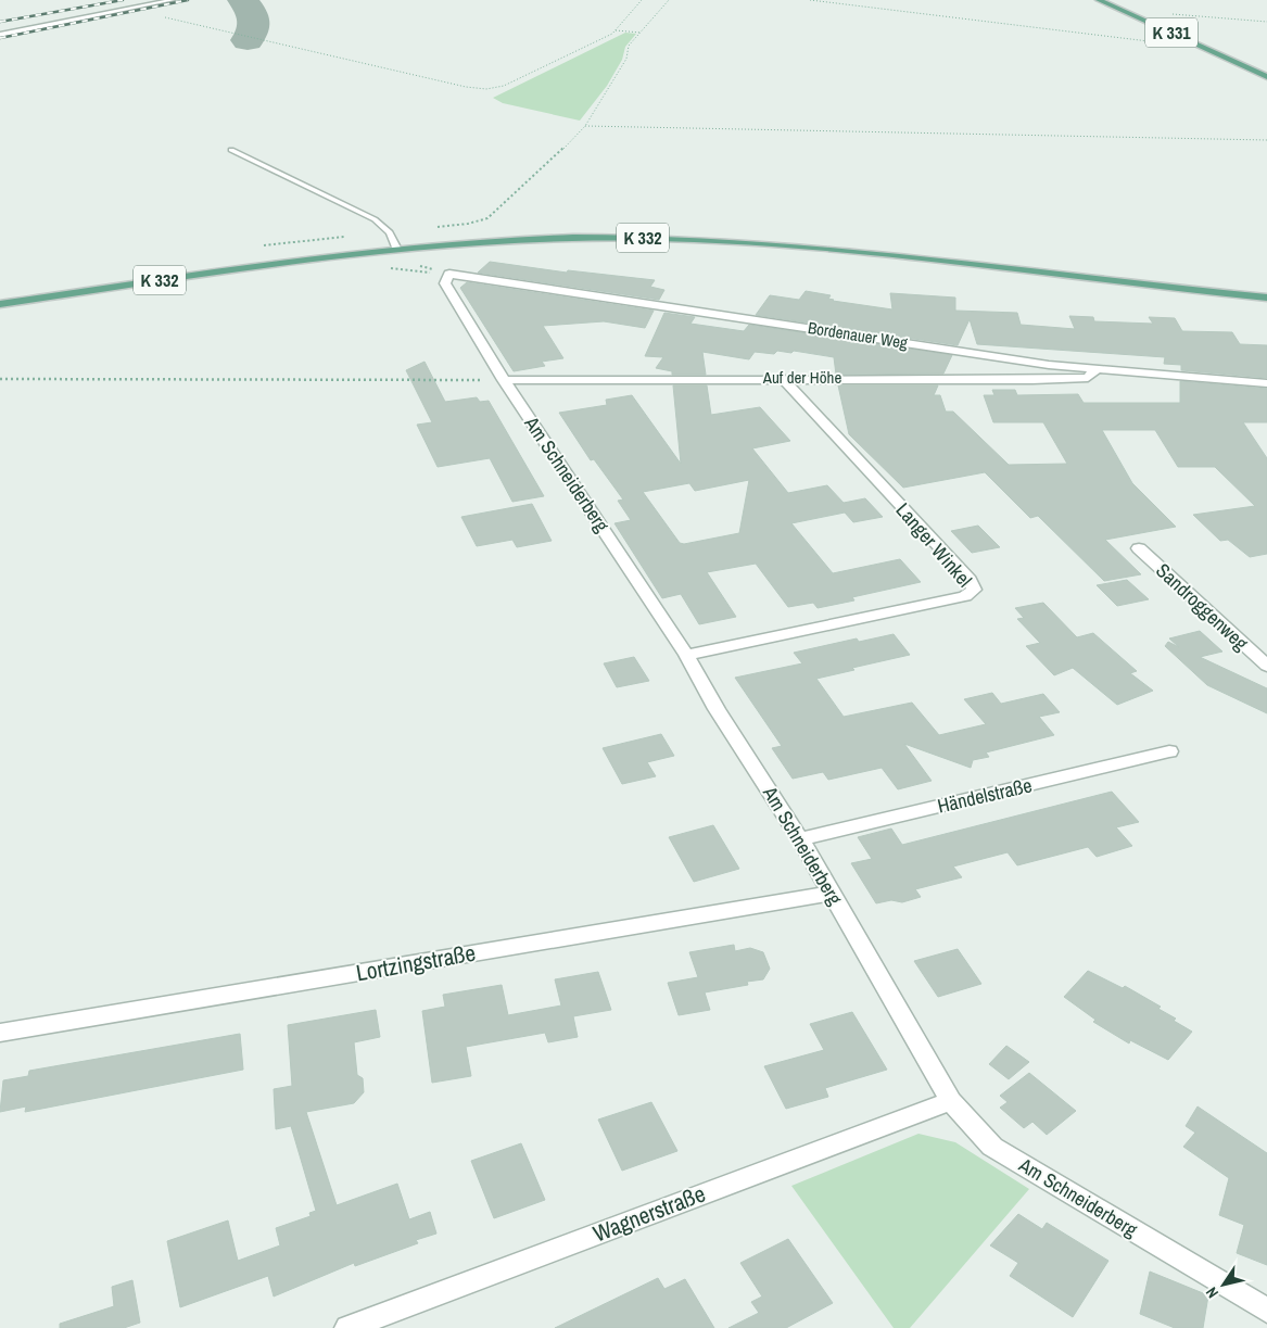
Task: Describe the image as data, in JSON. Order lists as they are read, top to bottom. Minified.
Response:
{"streets":{"main road":["K 331","K 332"],"street":["Bordenauer Weg","Auf der Höhe","Am Schneiderberg","Langer Winkel","Sandroggenweg","Händelstraße","Lortzingstraße","Wagnerstraße"]},"crossings":[["Bordenauer Weg","Auf der Höhe"],["Bordenauer Weg","Am Schneiderberg"],["Auf der Höhe","Am Schneiderberg"],["Auf der Höhe","Langer Winkel"],["Am Schneiderberg","Langer Winkel"],["Am Schneiderberg","Händelstraße"],["Am Schneiderberg","Lortzingstraße"],["Am Schneiderberg","Wagnerstraße"]],"north":"bottom left"}
